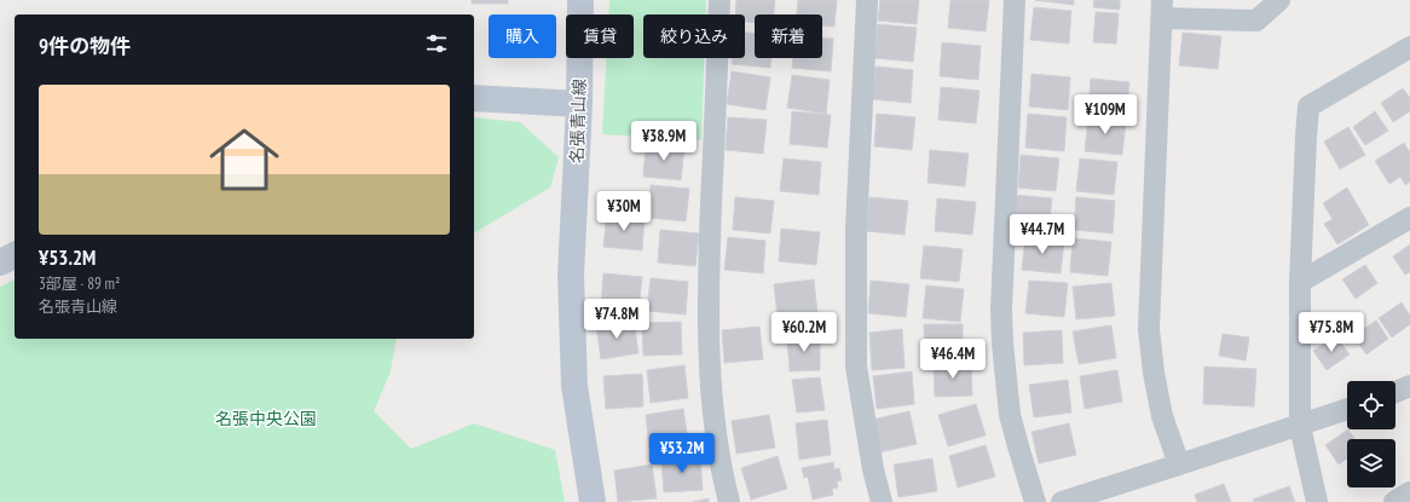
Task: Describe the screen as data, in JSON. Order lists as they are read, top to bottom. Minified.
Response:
{"streets":{"main road":["名張青山線"]},"parks":["名張中央公園"],"page":{"chip":["購入","賃貸","絞り込み","新着"],"heading":"9件の物件","list":[{"name":"¥53.2M","note":"3部屋 · 89 m² · 名張青山線"}],"price":["¥109M","¥38.9M","¥30M","¥44.7M","¥74.8M","¥60.2M","¥75.8M","¥46.4M","¥53.2M"]}}
